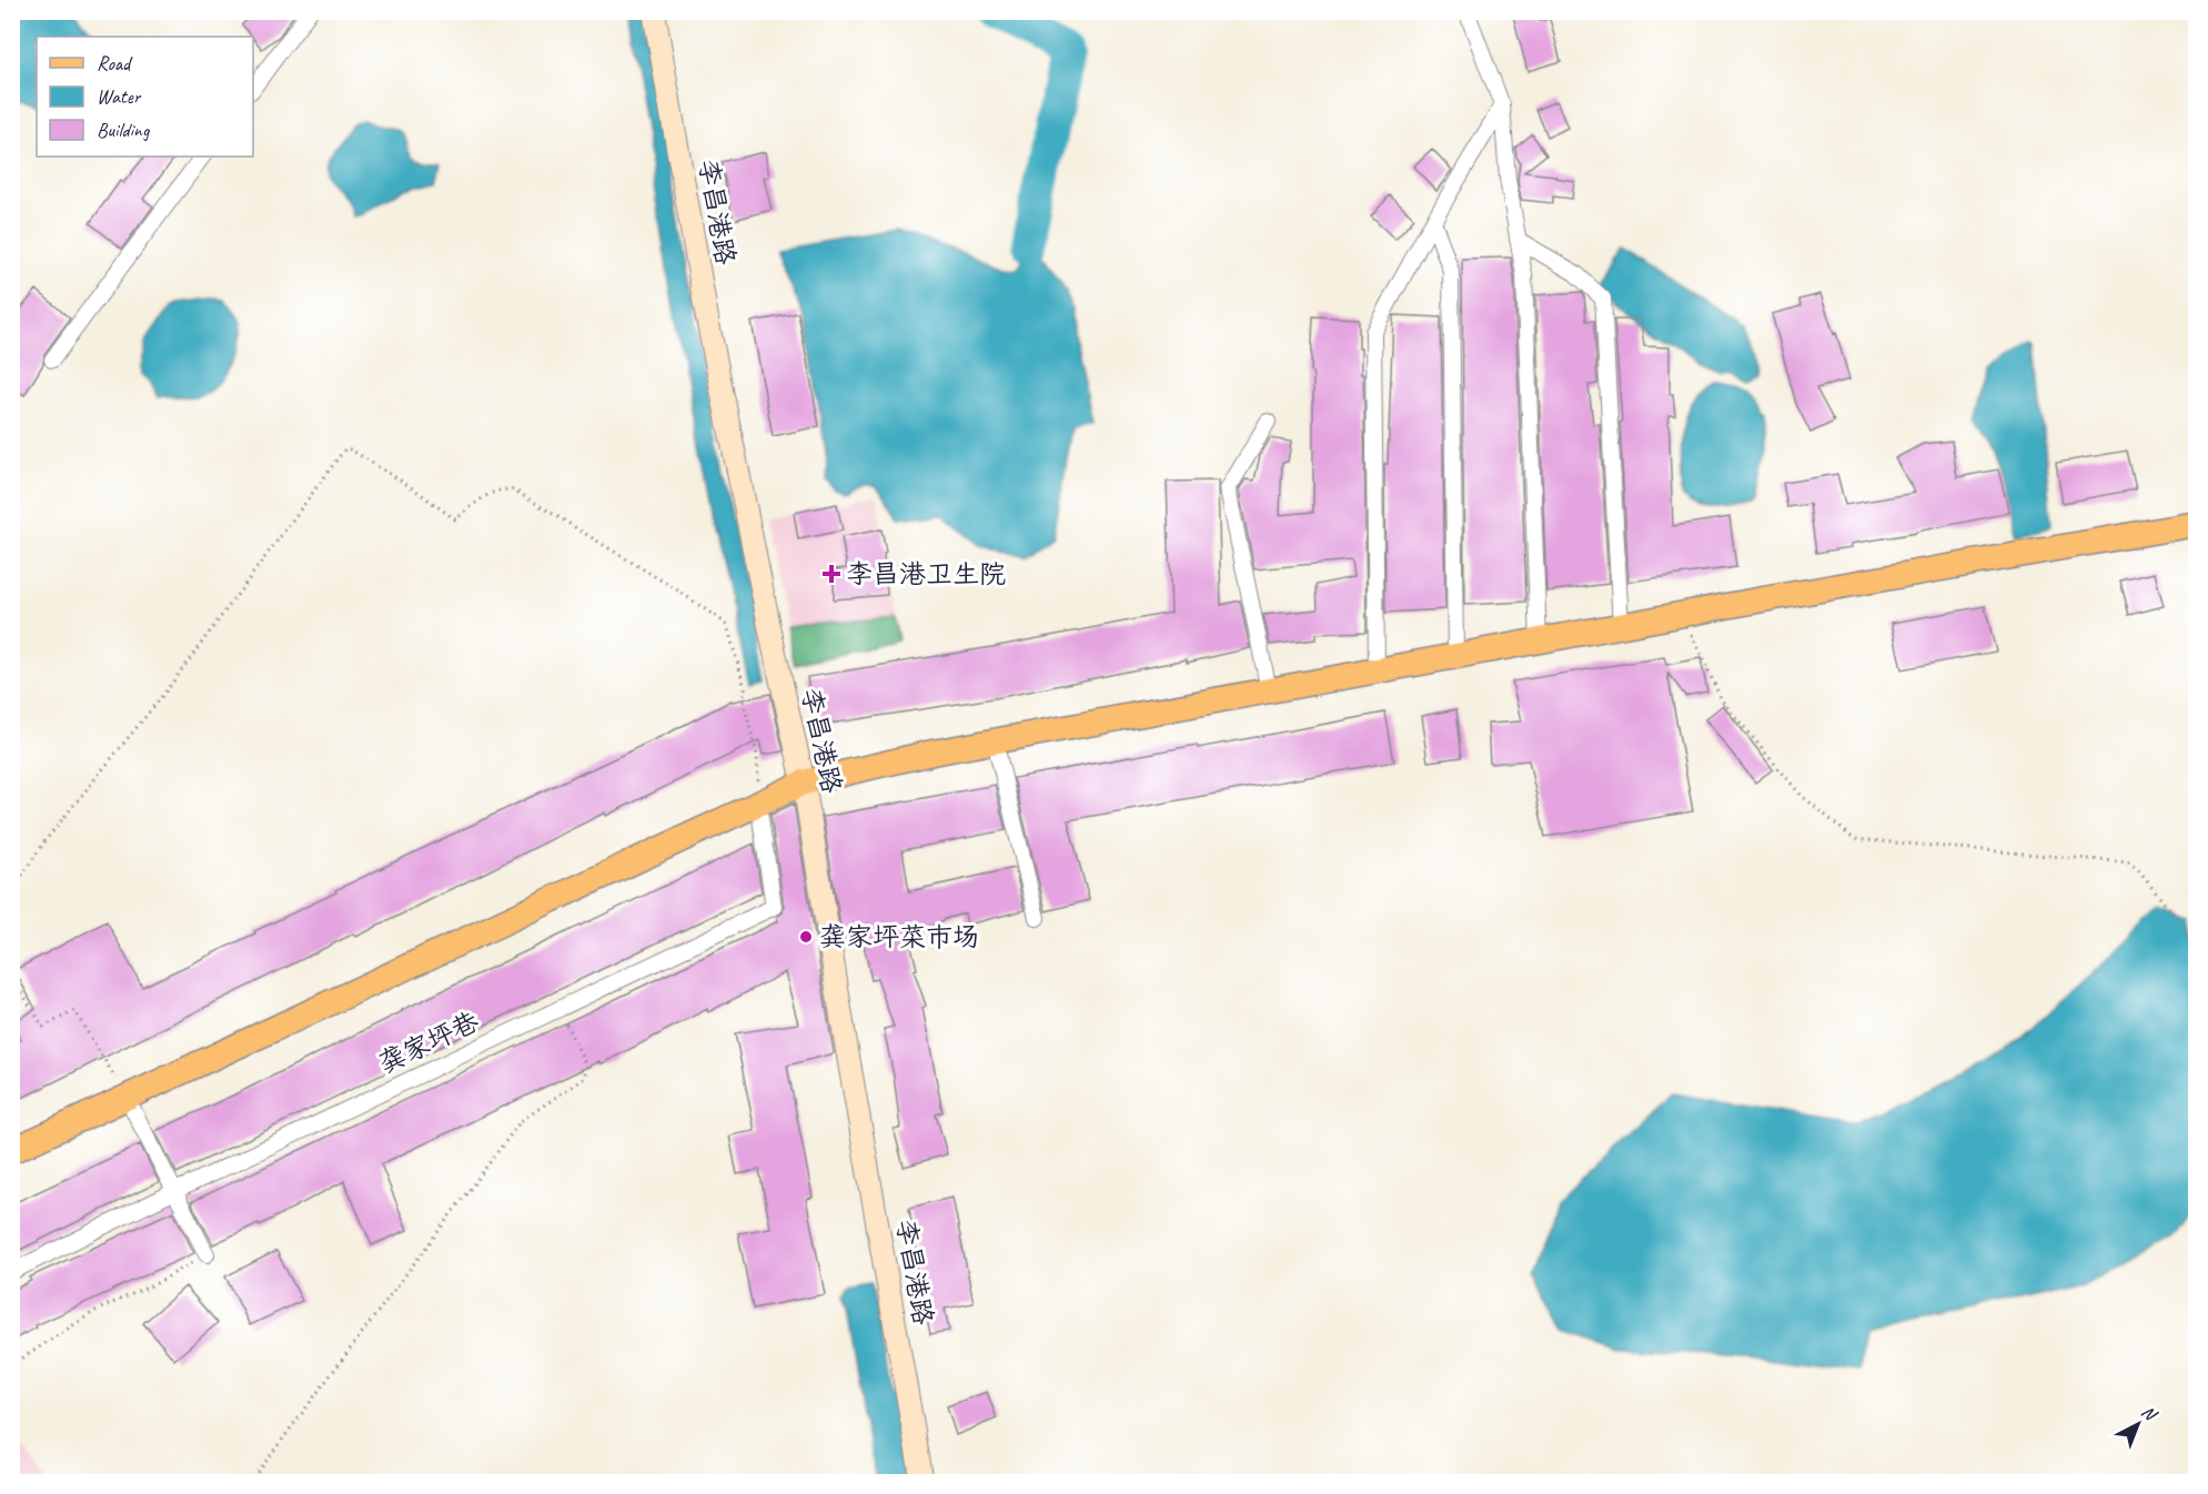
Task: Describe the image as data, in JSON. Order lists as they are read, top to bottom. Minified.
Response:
{"streets":{"street":["李昌港路","龚家坪巷"]},"places":{"health":["李昌港卫生院"],"other":["龚家坪菜市场"]},"legend":["Road","Water","Building"],"north":"top right"}
